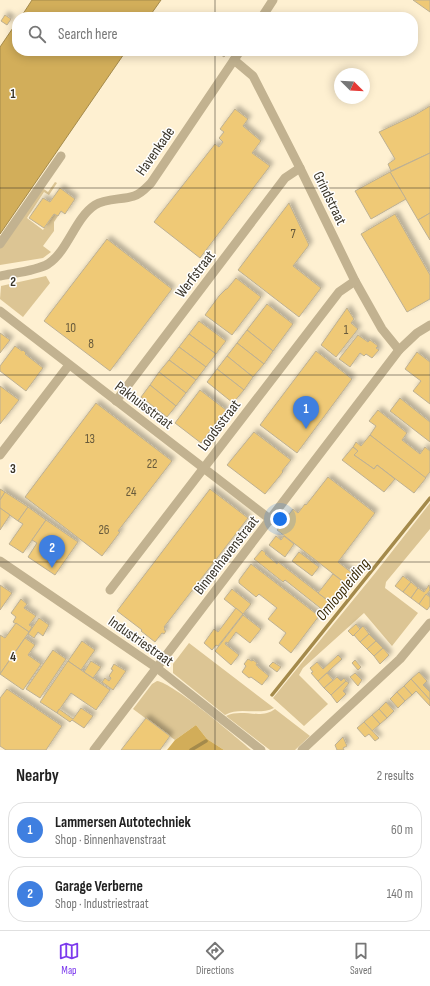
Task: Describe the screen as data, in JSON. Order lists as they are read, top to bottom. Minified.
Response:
{"streets":{"street":["Havenkade","Grindstraat","Werfstraat","Pakhuisstraat","Loodsstraat","Binnenhavenstraat","Industriestraat"]},"crossings":[["Havenkade","Grindstraat"],["Grindstraat","Werfstraat"],["Grindstraat","Loodsstraat"],["Grindstraat","Binnenhavenstraat"],["Werfstraat","Pakhuisstraat"],["Pakhuisstraat","Loodsstraat"],["Pakhuisstraat","Binnenhavenstraat"],["Binnenhavenstraat","Industriestraat"]],"water":["Omloopleiding"],"house_numbers":["7","10","1","8","13","22","24","26"],"north":"bottom right","page":{"search":"Search here","pins":["1","2"],"heading":["Nearby","2 results"],"list":[{"mark":"1","name":"Lammersen Autotechniek","note":"Shop · Binnenhavenstraat","value":"60 m"},{"mark":"2","name":"Garage Verberne","note":"Shop · Industriestraat","value":"140 m"}],"nav":["Map","Directions","Saved"]},"grid":{"rows":["1","2","3","4"]}}
